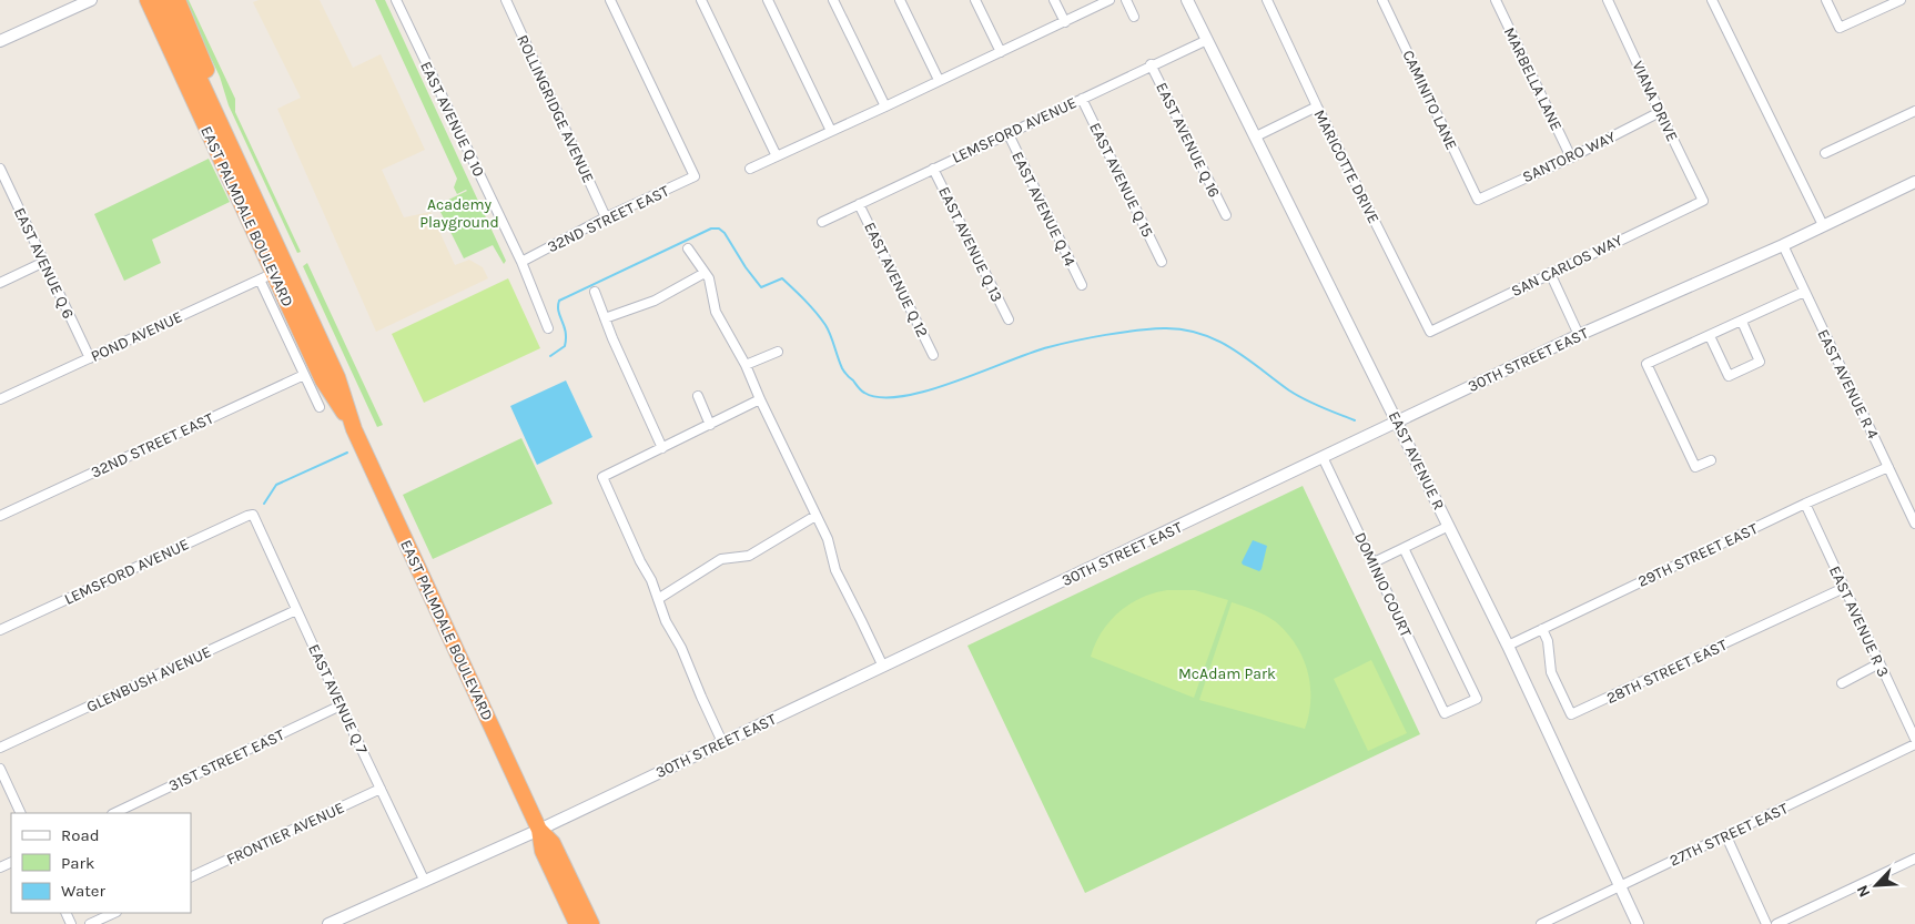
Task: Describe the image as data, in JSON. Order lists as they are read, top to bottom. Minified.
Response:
{"streets":{"highway":["EAST PALMDALE BOULEVARD"],"street":["MARBELLA LANE","CAMINITO LANE","VIANA DRIVE","ROLLINGRIDGE AVENUE","EAST AVENUE Q 10","LEMSFORD AVENUE","EAST AVENUE Q 16","SANTORO WAY","MARICOTTE DRIVE","EAST AVENUE Q 15","EAST AVENUE Q 14","32ND STREET EAST","EAST AVENUE Q 13","EAST AVENUE Q 6","SAN CARLOS WAY","EAST AVENUE Q 12","POND AVENUE","30TH STREET EAST","EAST AVENUE R 4","EAST AVENUE R","29TH STREET EAST","DOMINIO COURT","EAST AVENUE R 3","28TH STREET EAST","GLENBUSH AVENUE","EAST AVENUE Q 7","31ST STREET EAST","FRONTIER AVENUE","27TH STREET EAST"]},"crossings":[["MARBELLA LANE","SANTORO WAY"],["CAMINITO LANE","SANTORO WAY"],["VIANA DRIVE","SANTORO WAY"],["VIANA DRIVE","SAN CARLOS WAY"],["ROLLINGRIDGE AVENUE","32ND STREET EAST"],["EAST AVENUE Q 10","32ND STREET EAST"],["LEMSFORD AVENUE","EAST AVENUE Q 16"],["LEMSFORD AVENUE","EAST AVENUE Q 15"],["LEMSFORD AVENUE","EAST AVENUE Q 14"],["LEMSFORD AVENUE","EAST AVENUE Q 13"],["LEMSFORD AVENUE","EAST AVENUE Q 12"],["LEMSFORD AVENUE","EAST AVENUE R"],["LEMSFORD AVENUE","EAST AVENUE Q 7"],["MARICOTTE DRIVE","SAN CARLOS WAY"],["EAST PALMDALE BOULEVARD","POND AVENUE"],["EAST PALMDALE BOULEVARD","30TH STREET EAST"],["EAST AVENUE Q 6","POND AVENUE"],["30TH STREET EAST","EAST AVENUE R 4"],["30TH STREET EAST","EAST AVENUE R"],["30TH STREET EAST","DOMINIO COURT"],["30TH STREET EAST","EAST AVENUE Q 7"],["EAST AVENUE R 4","29TH STREET EAST"],["EAST AVENUE R","29TH STREET EAST"],["EAST AVENUE R","27TH STREET EAST"],["29TH STREET EAST","EAST AVENUE R 3"],["29TH STREET EAST","28TH STREET EAST"],["EAST AVENUE R 3","28TH STREET EAST"],["GLENBUSH AVENUE","EAST AVENUE Q 7"],["EAST AVENUE Q 7","31ST STREET EAST"],["EAST AVENUE Q 7","FRONTIER AVENUE"]],"parks":["Academy Playground","McAdam Park"],"legend":["Road","Park","Water"],"north":"bottom left"}
